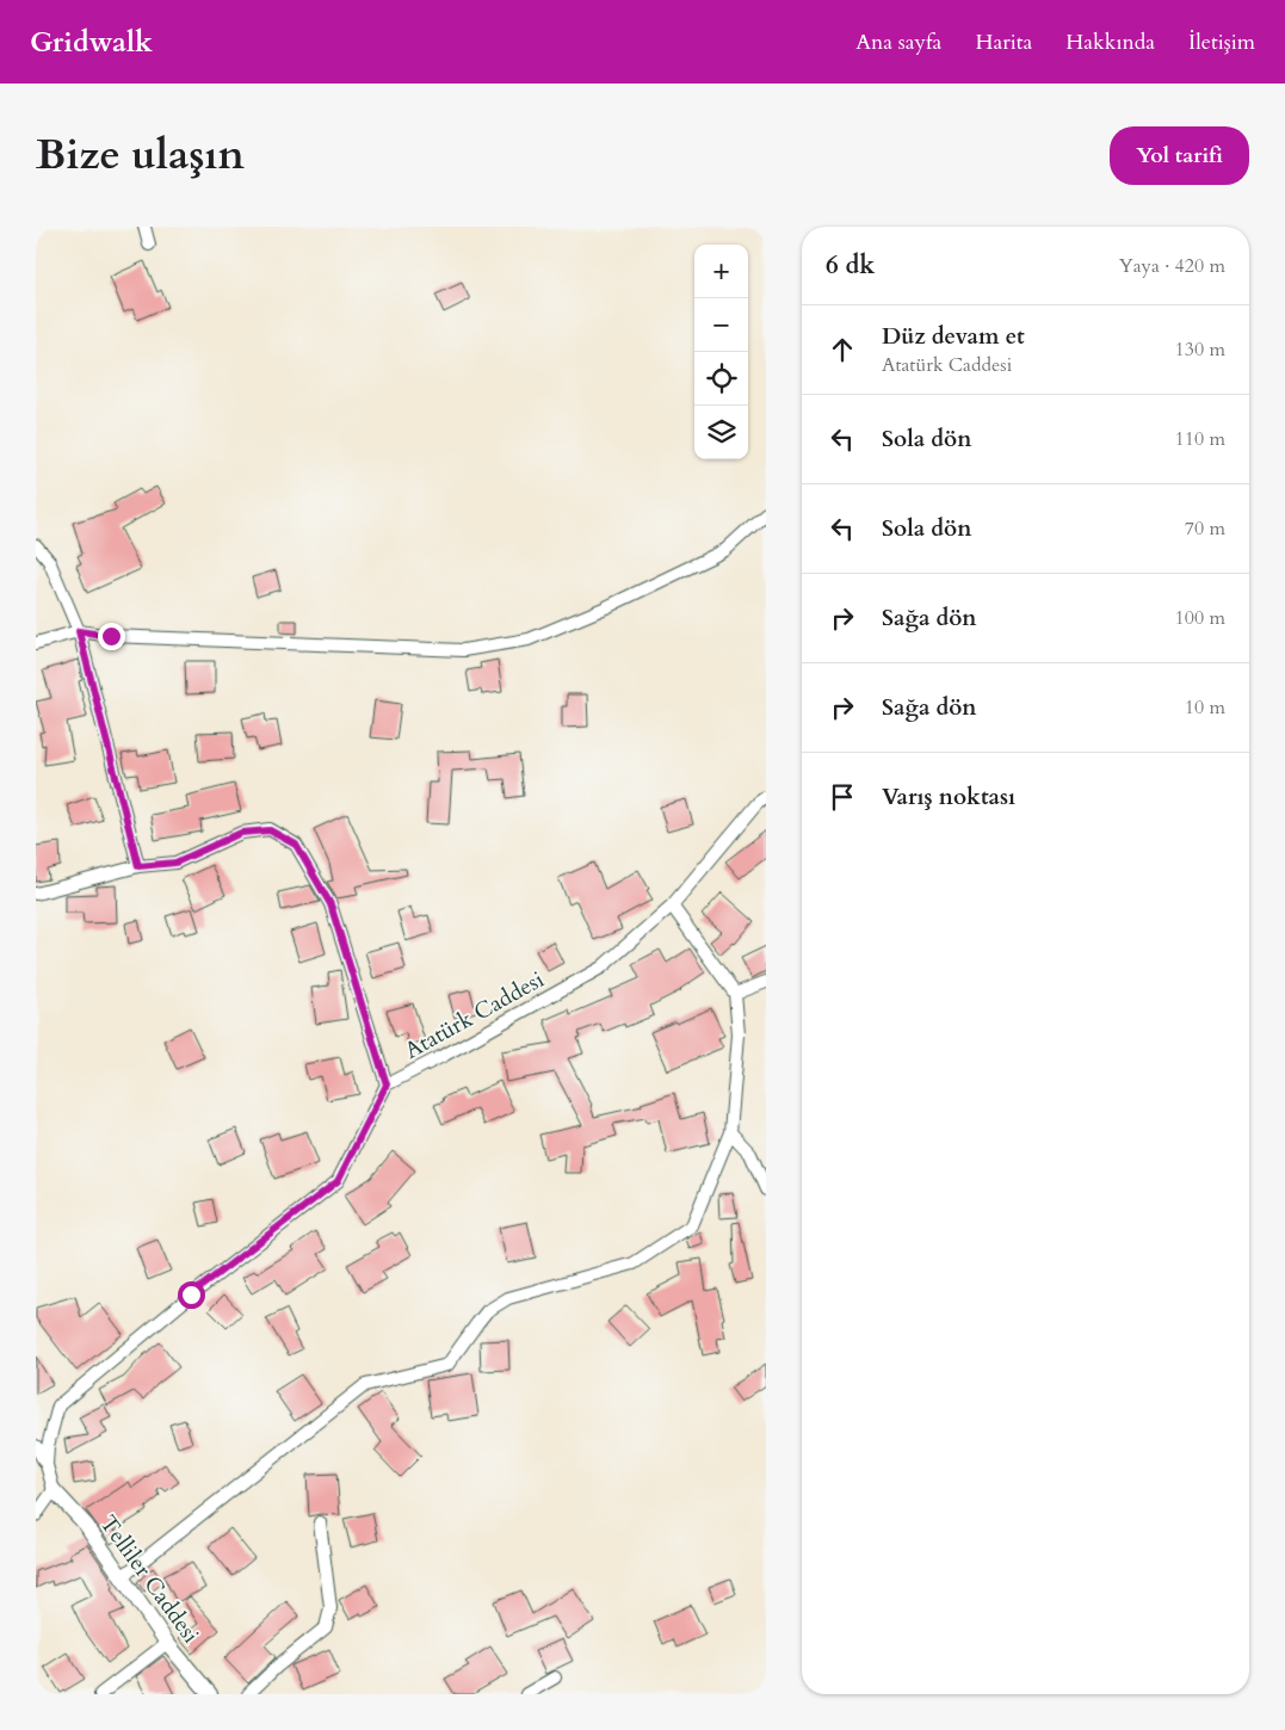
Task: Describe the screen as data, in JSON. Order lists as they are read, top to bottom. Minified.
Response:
{"streets":{"street":["Atatürk Caddesi","Telliler Caddesi"]},"page":{"header":"Gridwalk","nav":["Ana sayfa","Harita","Hakkında","İletişim"],"title":"Bize ulaşın","buttons":"Yol tarifi","heading":["6 dk","Yaya · 420 m"],"map_buttons":["+","−"],"list":[["Düz devam et","Atatürk Caddesi","130 m"],["Sola dön","110 m"],["Sola dön","70 m"],["Sağa dön","100 m"],["Sağa dön","10 m"],"Varış noktası"]}}
